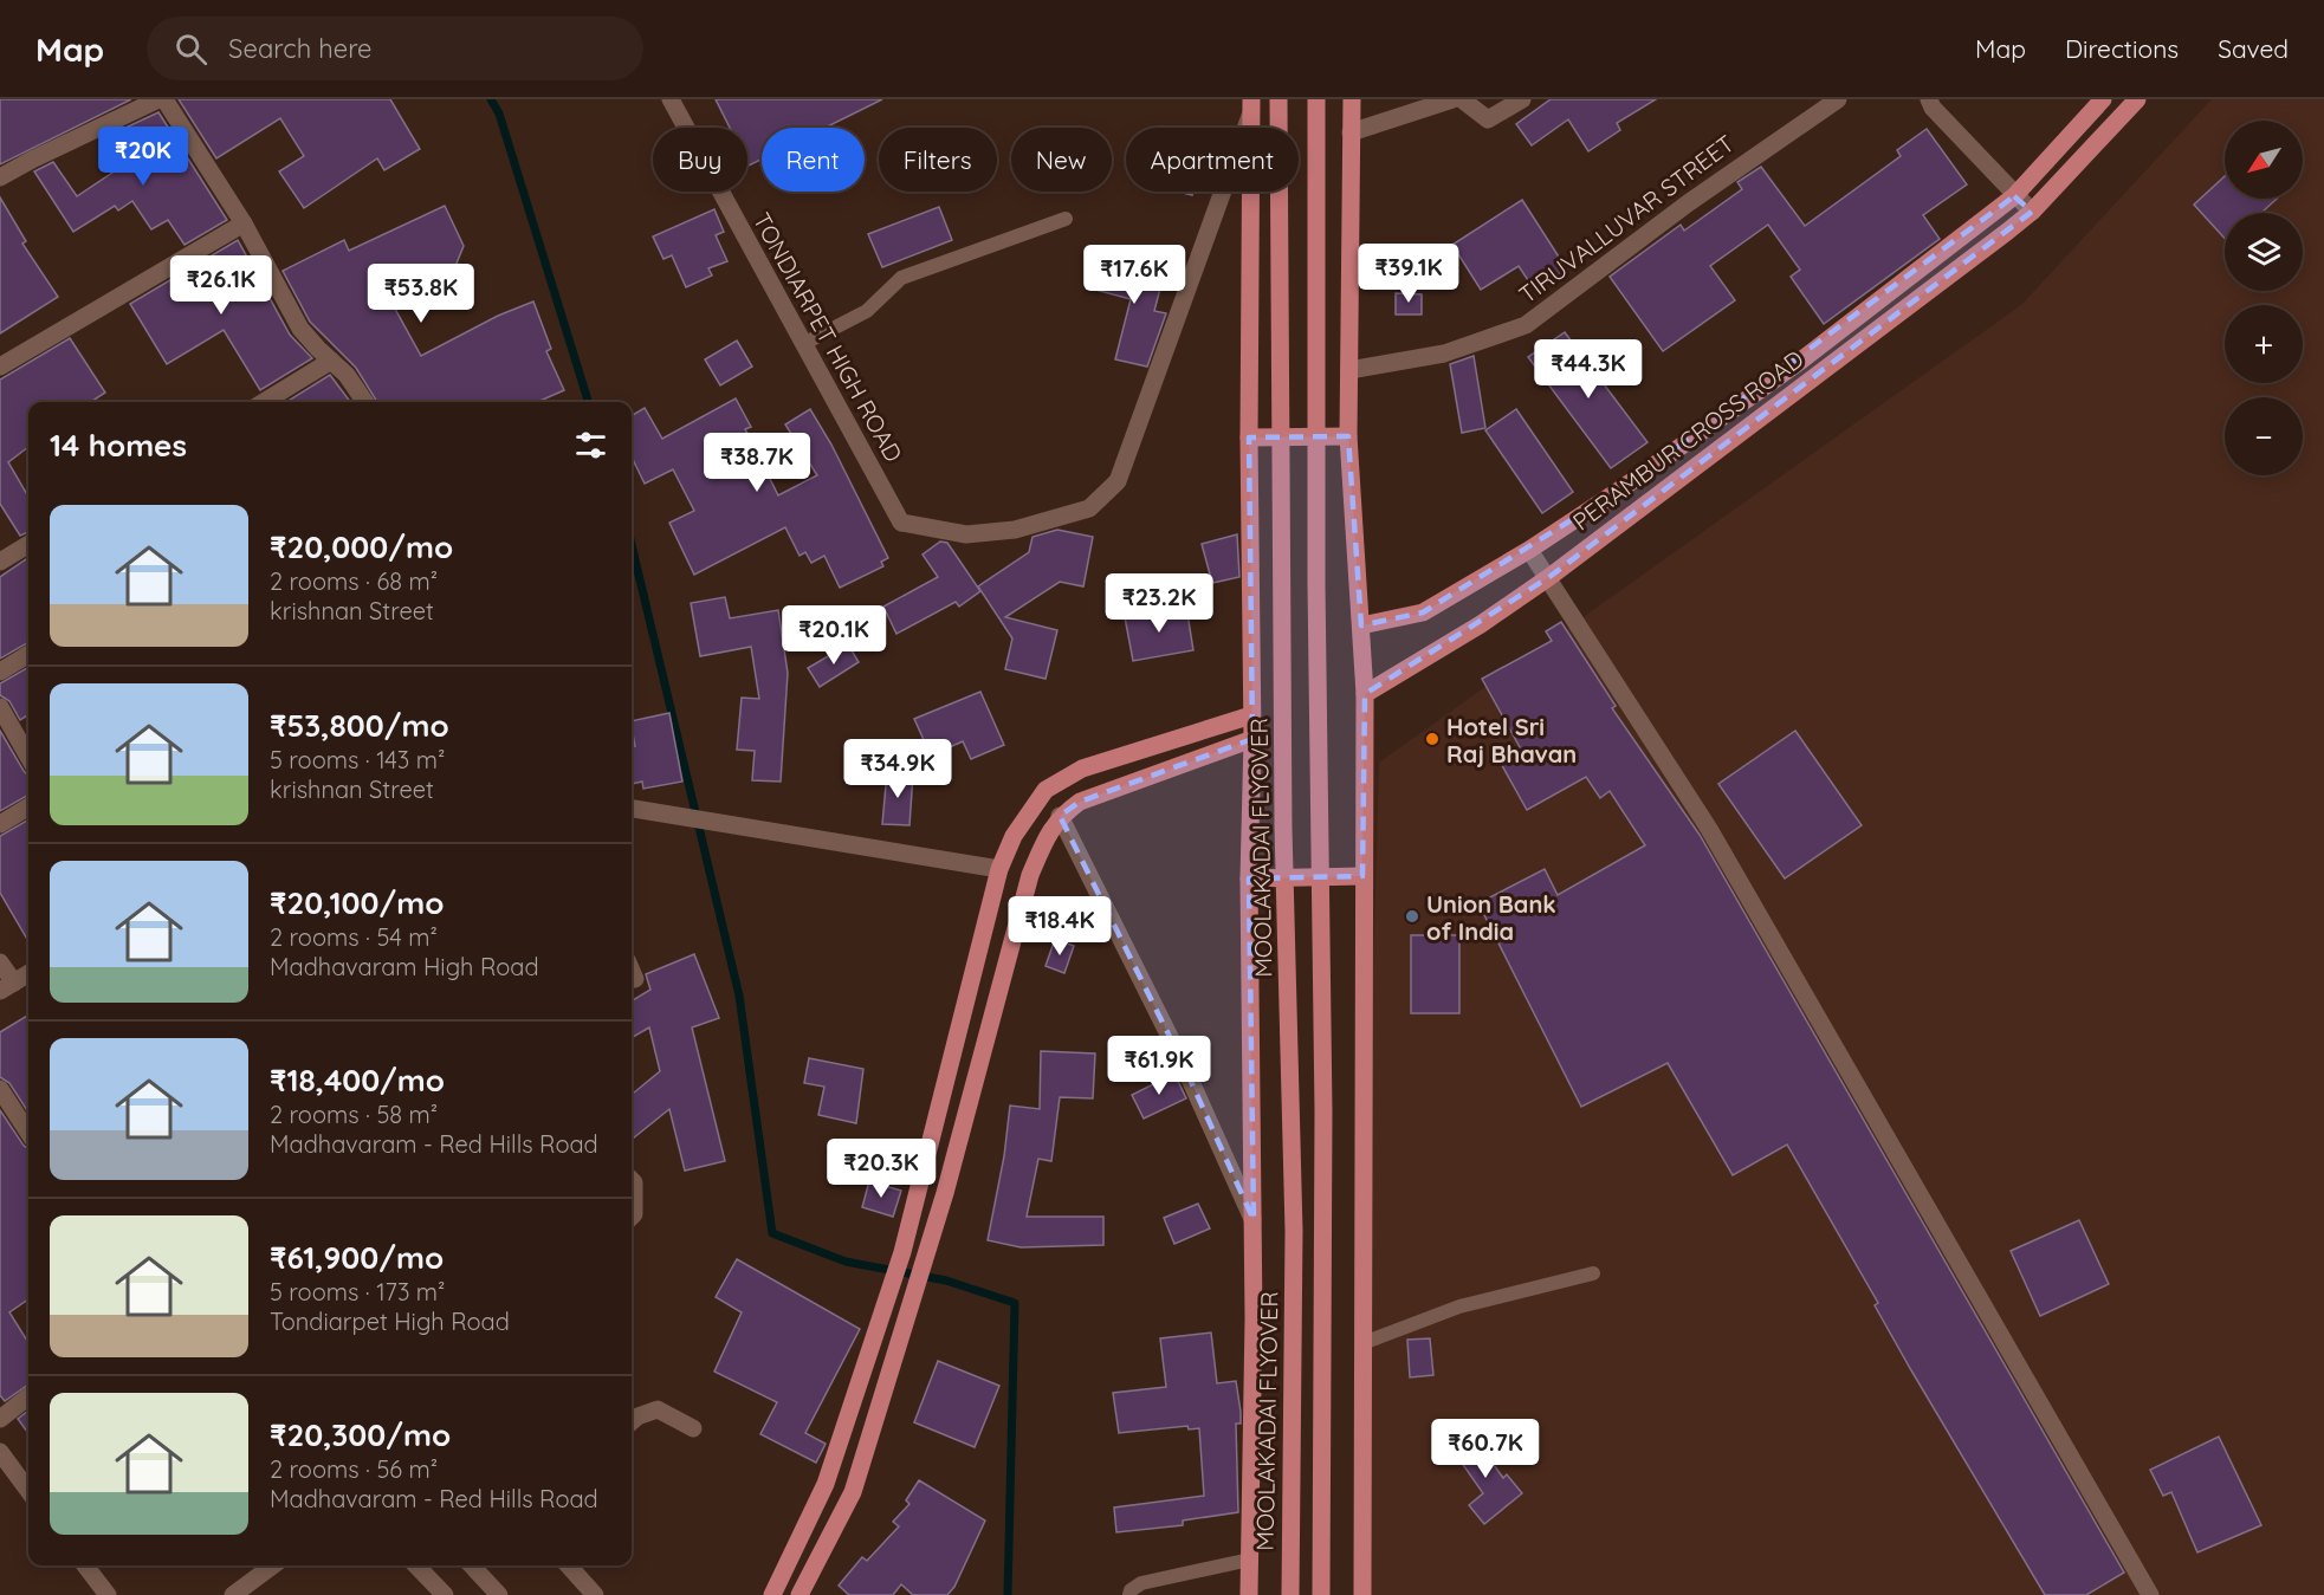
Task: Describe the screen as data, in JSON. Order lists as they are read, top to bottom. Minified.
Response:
{"streets":{"main road":["PERAMBUR CROSS ROAD","MOOLAKADAI FLYOVER"],"street":["TIRUVALLUVAR STREET","TONDIARPET HIGH ROAD"]},"places":["Hotel Sri Raj Bhavan","Union Bank of India"],"north":"bottom left","page":{"header":"Map","search":"Search here","nav":["Map","Directions","Saved"],"map_buttons":["+","−"],"price":["₹20K","₹39.1K","₹17.6K","₹26.1K","₹53.8K","₹44.3K","₹38.7K","₹23.2K","₹20.1K","₹34.9K","₹18.4K","₹61.9K","₹20.3K","₹60.7K"],"chip":["Buy","Rent","Filters","New","Apartment"],"heading":"14 homes","list":[{"name":"₹20,000/mo","note":"2 rooms · 68 m² · krishnan Street"},{"name":"₹53,800/mo","note":"5 rooms · 143 m² · krishnan Street"},{"name":"₹20,100/mo","note":"2 rooms · 54 m² · Madhavaram High Road"},{"name":"₹18,400/mo","note":"2 rooms · 58 m² · Madhavaram - Red Hills Road"},{"name":"₹61,900/mo","note":"5 rooms · 173 m² · Tondiarpet High Road"},{"name":"₹20,300/mo","note":"2 rooms · 56 m² · Madhavaram - Red Hills Road"}]}}
